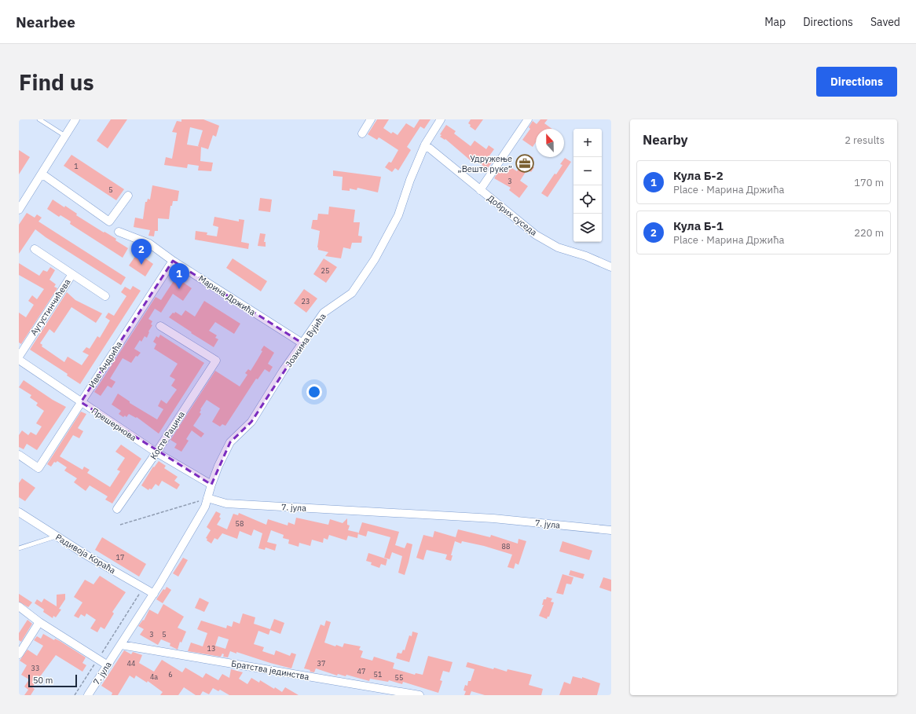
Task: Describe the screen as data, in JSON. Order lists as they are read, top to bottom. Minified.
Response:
{"streets":{"street":["Добрих суседа","Марина Држића","Аугустинчићева","Јоакима Вујића","Иве Андрића","Прешернова","Косте Рацина","7. јула","Радивоја Кораћа","Братства јединства"]},"crossings":[["Добрих суседа","Јоакима Вујића"],["Марина Држића","Јоакима Вујића"],["Марина Држића","Иве Андрића"],["Јоакима Вујића","Прешернова"],["Јоакима Вујића","7. јула"],["Иве Андрића","Прешернова"],["Прешернова","Косте Рацина"],["7. јула","Радивоја Кораћа"],["7. јула","Братства јединства"]],"places":{"office":["Удружење „Веште руке”"]},"house_numbers":["1","3","5","25","23","58","88","17","3","5","13","44","37","33","47","6","51","4a","55"],"scale_bar":"50 m","north":"top","page":{"header":"Nearbee","nav":["Map","Directions","Saved"],"buttons":"Directions","title":"Find us","heading":["Nearby","2 results"],"map_buttons":["+","−"],"list":[{"mark":"1","name":"Кула Б-2","note":"Place · Марина Држића","value":"170 m"},{"mark":"2","name":"Кула Б-1","note":"Place · Марина Држића","value":"220 m"}],"pins":["2","1"],"scale":"50 m"}}
